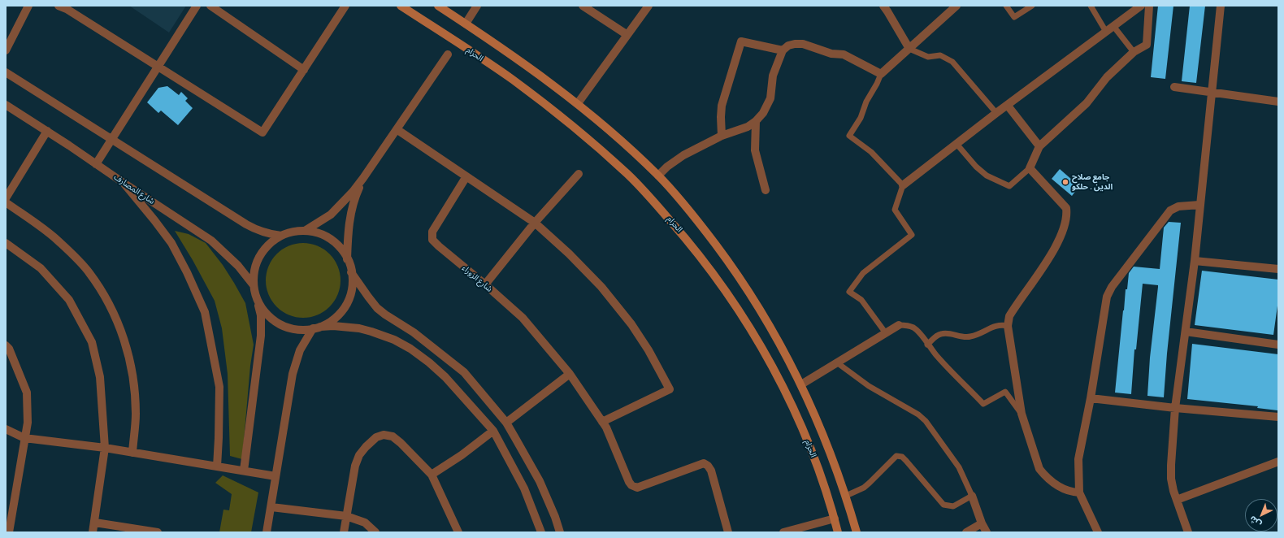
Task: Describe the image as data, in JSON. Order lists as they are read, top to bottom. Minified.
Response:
{"streets":{"main road":["الحزام"],"street":["شارع المصارف","شارع الزوراء"]},"places":["جامع صلاح الدين . حلكو"],"north":"bottom left"}
